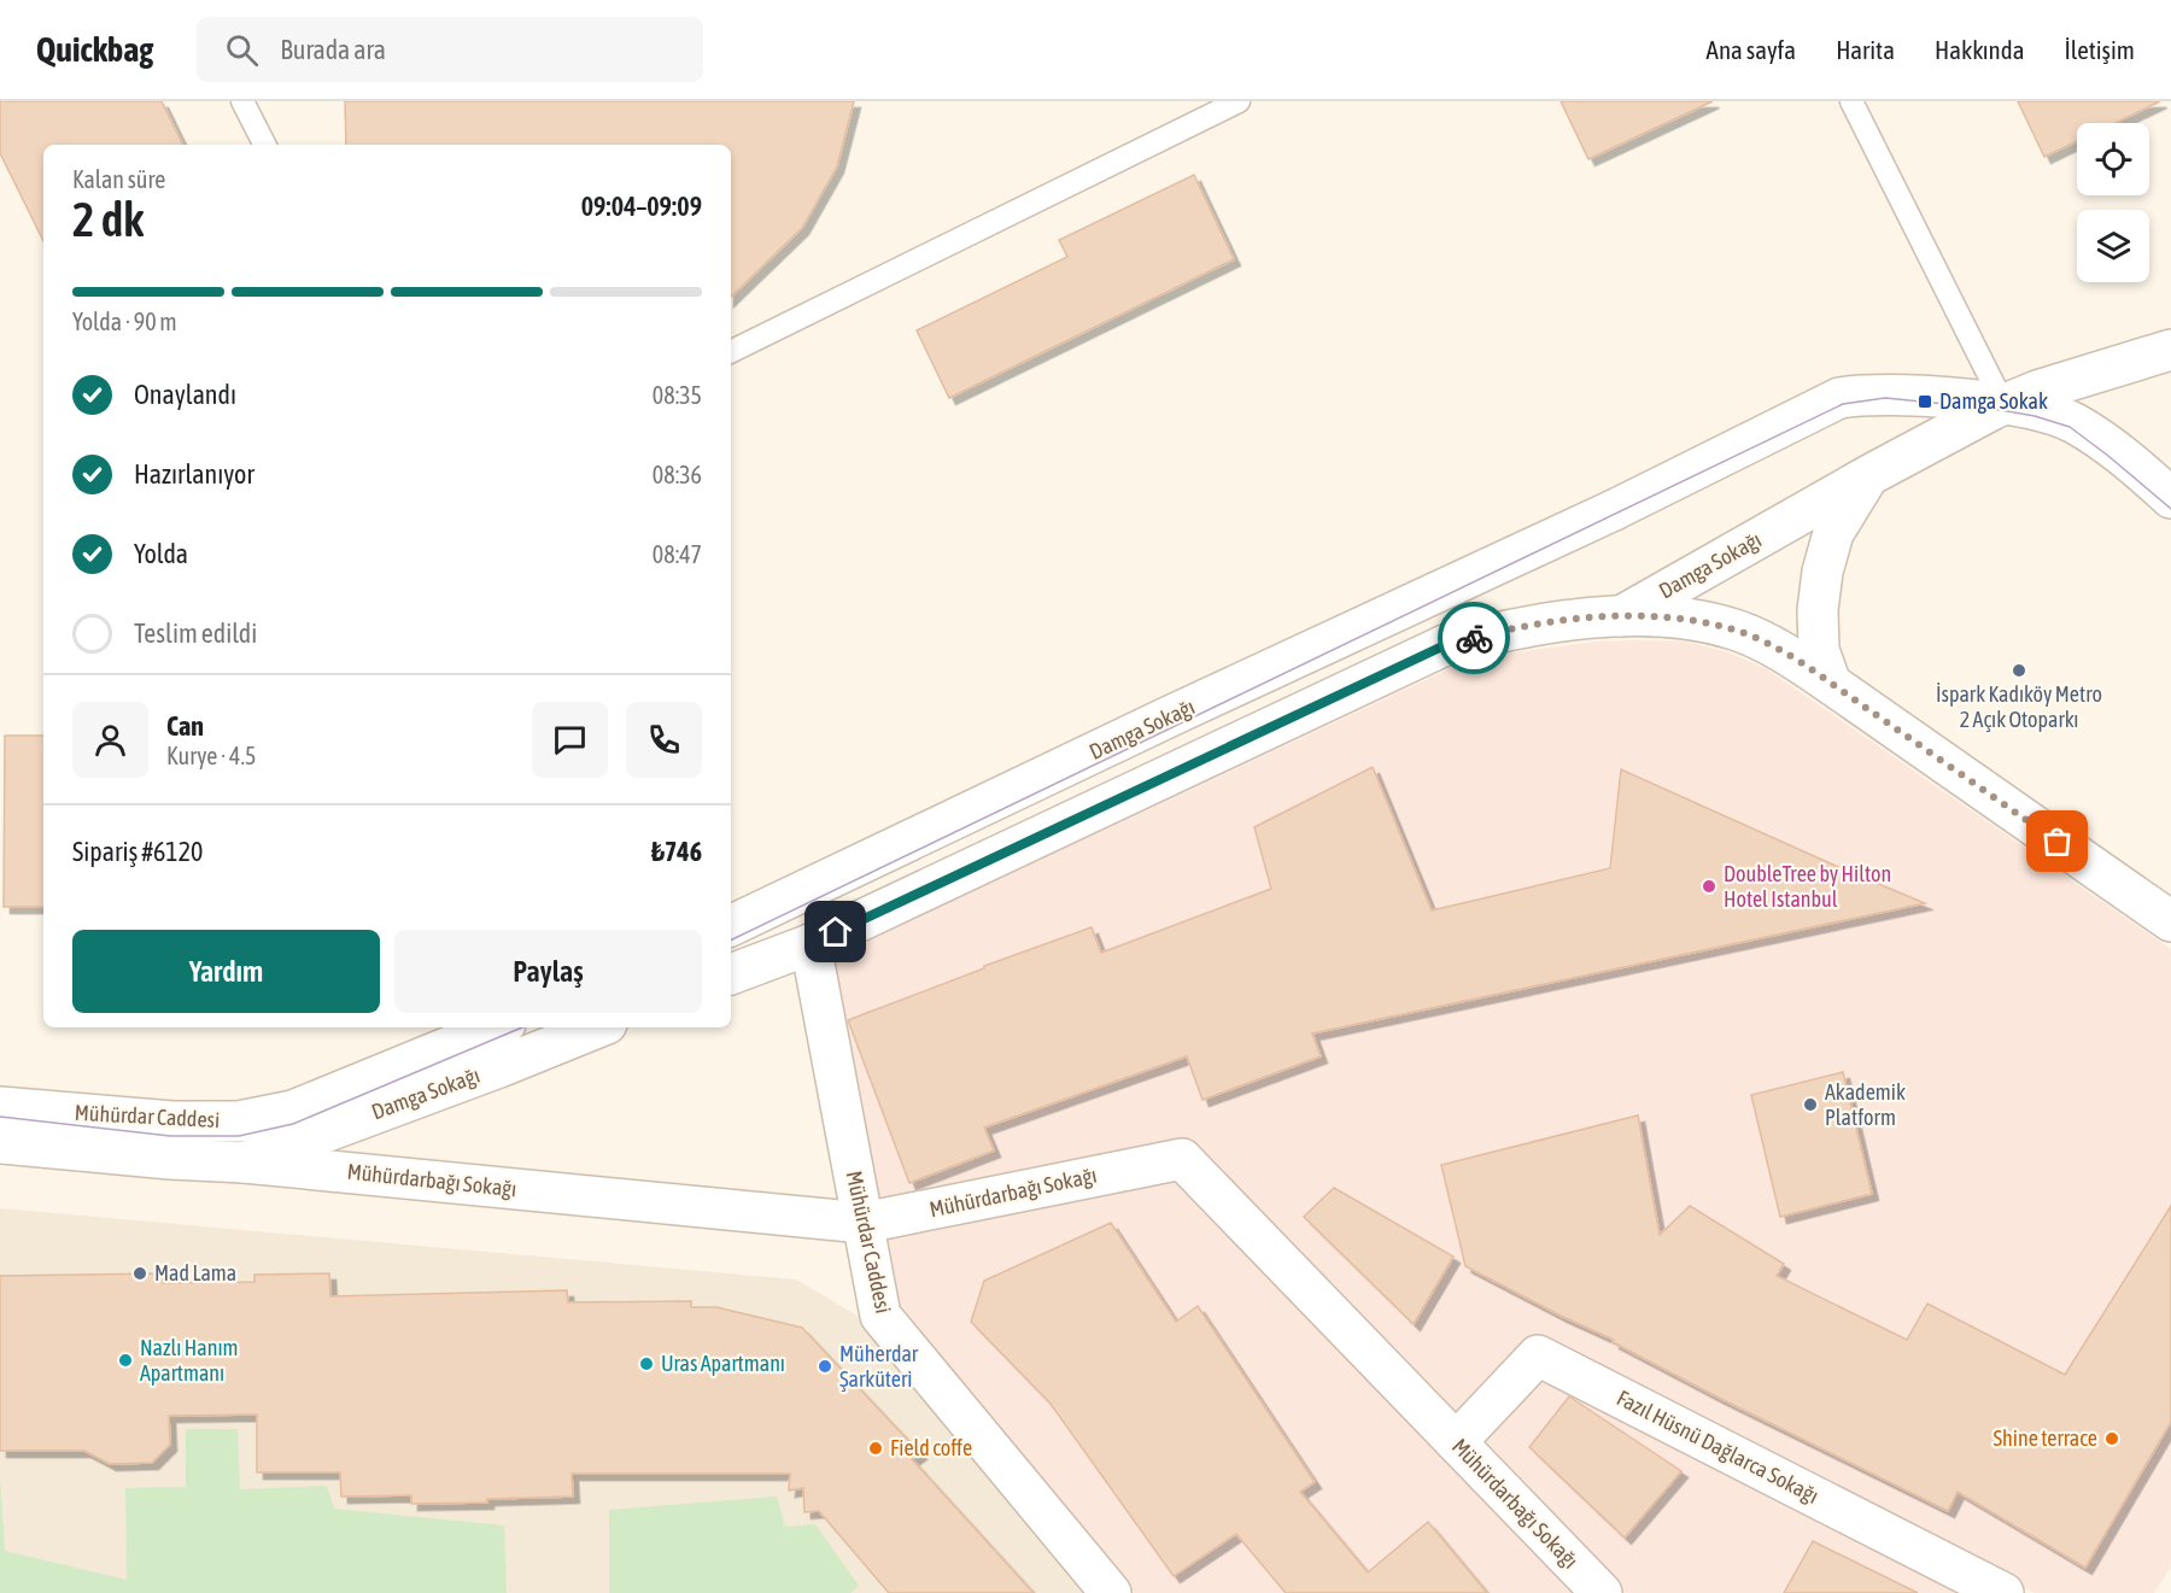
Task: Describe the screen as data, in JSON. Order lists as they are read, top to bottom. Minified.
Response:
{"streets":{"street":["Damga Sokağı","Mühürdar Caddesi","Mühürdarbağı Sokağı","Fazıl Hüsnü Dağlarca Sokağı"]},"crossings":[["Damga Sokağı","Mühürdar Caddesi"],["Damga Sokağı","Mühürdarbağı Sokağı"],["Mühürdar Caddesi","Mühürdarbağı Sokağı"],["Mühürdarbağı Sokağı","Fazıl Hüsnü Dağlarca Sokağı"]],"places":{"transit":["Damga Sokak"],"other":["İspark Kadıköy Metro 2 Açık Otoparkı","DoubleTree by Hilton Hotel Istanbul","Akademik Platform","Mad Lama","Nazlı Hanım Apartmanı","Uras Apartmanı","Müherdar Şarküteri","Shine terrace","Field coffe"]},"page":{"header":"Quickbag","search":"Burada ara","nav":["Ana sayfa","Harita","Hakkında","İletişim"],"heading":["2 dk","Kalan süre","09:04–09:09"],"panel":["Can","Kurye · 4.5","Sipariş #6120","₺746"],"bar":"Yolda · 90 m","list":[["Onaylandı","08:35"],["Hazırlanıyor","08:36"],["Yolda","08:47"],"Teslim edildi"],"buttons":["Yardım","Paylaş"]}}
